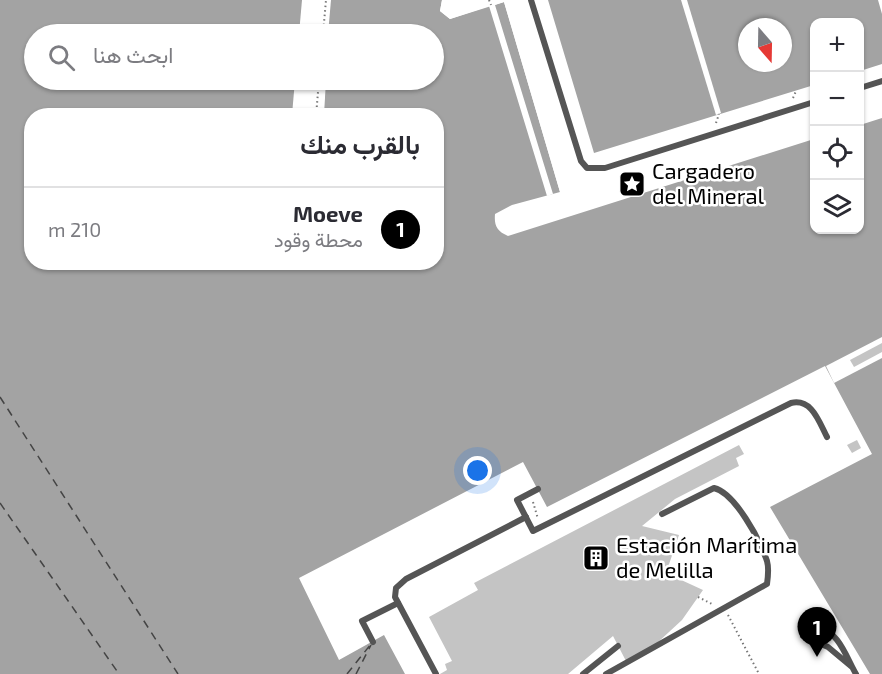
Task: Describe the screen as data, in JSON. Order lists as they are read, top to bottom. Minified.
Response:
{"places":{"place":["Cargadero del Mineral"],"building":["Estación Marítima de Melilla"]},"north":"bottom","page":{"map_buttons":["+","−"],"search":"ابحث هنا","heading":"بالقرب منك","list":[{"mark":"1","name":"Moeve","note":"محطة وقود","value":"210 m"}],"pins":"1"}}
